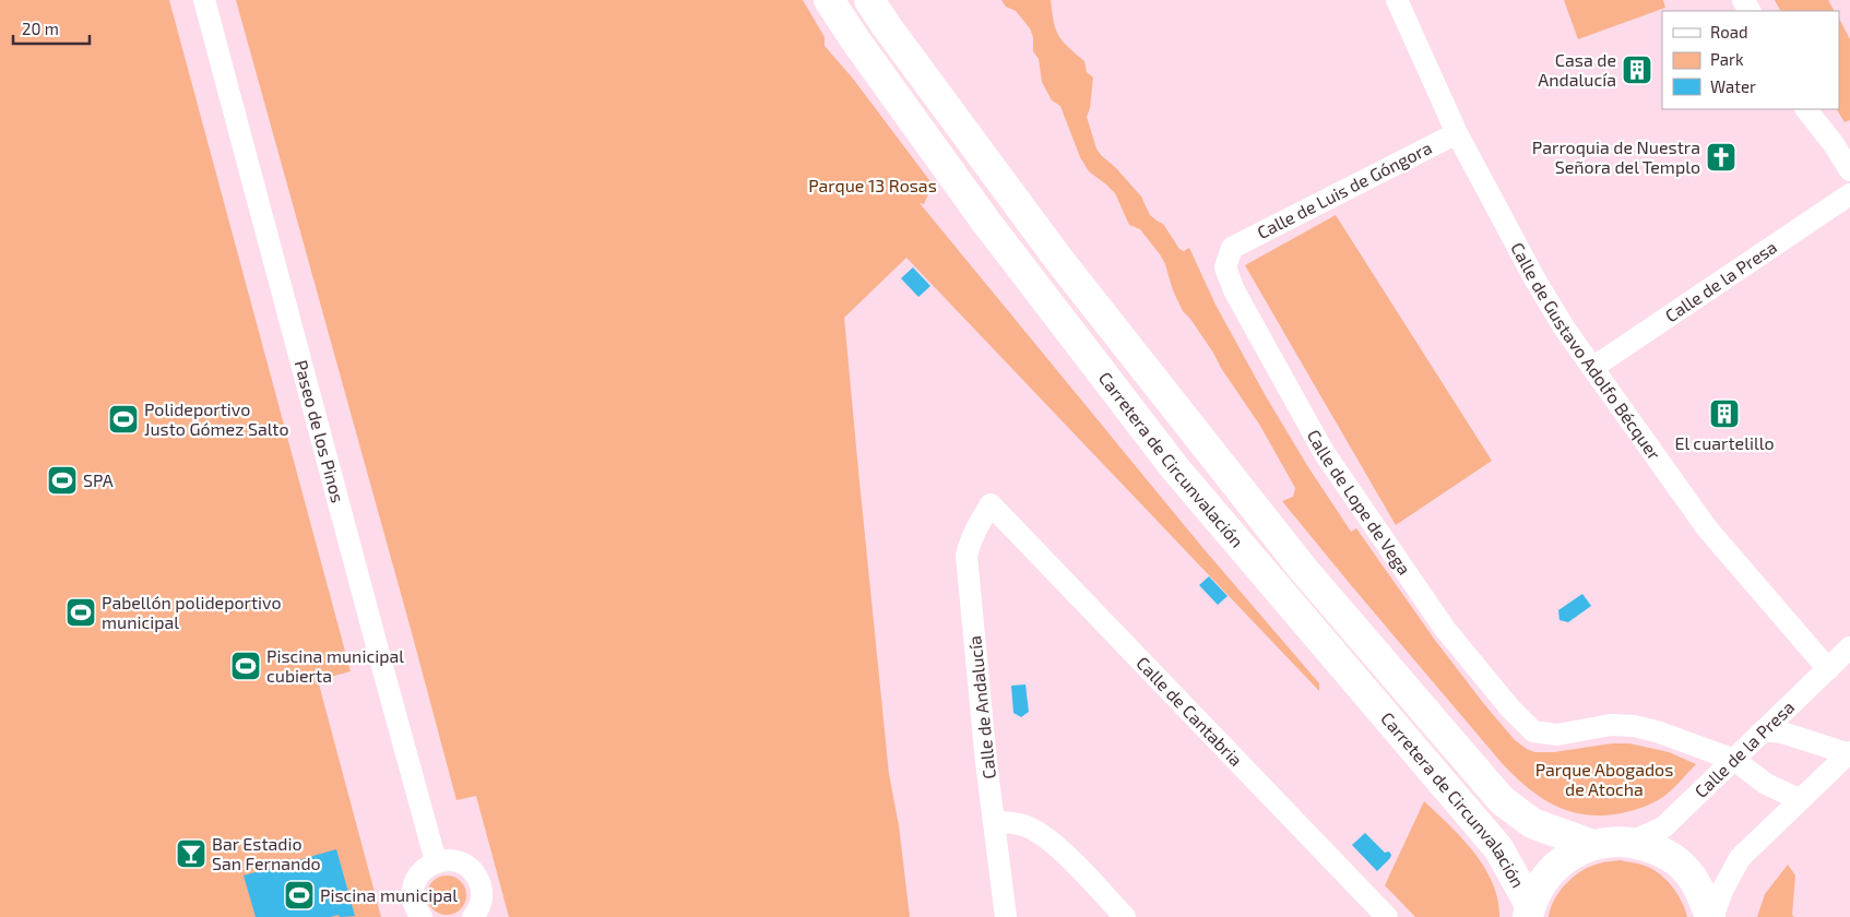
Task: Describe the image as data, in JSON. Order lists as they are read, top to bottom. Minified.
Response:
{"streets":{"main road":["Carretera de Circunvalación"],"street":["Calle de Luis de Góngora","Calle de la Presa","Calle de Gustavo Adolfo Bécquer","Paseo de los Pinos","Calle de Lope de Vega","Calle de Andalucía","Calle de Cantabria"]},"crossings":[["Calle de Luis de Góngora","Calle de Gustavo Adolfo Bécquer"],["Calle de Luis de Góngora","Calle de Lope de Vega"],["Calle de la Presa","Calle de Gustavo Adolfo Bécquer"],["Calle de la Presa","Calle de Lope de Vega"],["Calle de Andalucía","Calle de Cantabria"]],"parks":["Parque 13 Rosas","Parque Abogados de Atocha"],"places":{"building":["Casa de Andalucía","El cuartelillo"],"church":["Parroquia de Nuestra Señora del Templo"],"sports":["Polideportivo Justo Gómez Salto","SPA","Pabellón polideportivo municipal","Piscina municipal cubierta","Piscina municipal"],"bar":["Bar Estadio San Fernando"]},"legend":["Road","Park","Water"],"scale_bar":"20 m"}
